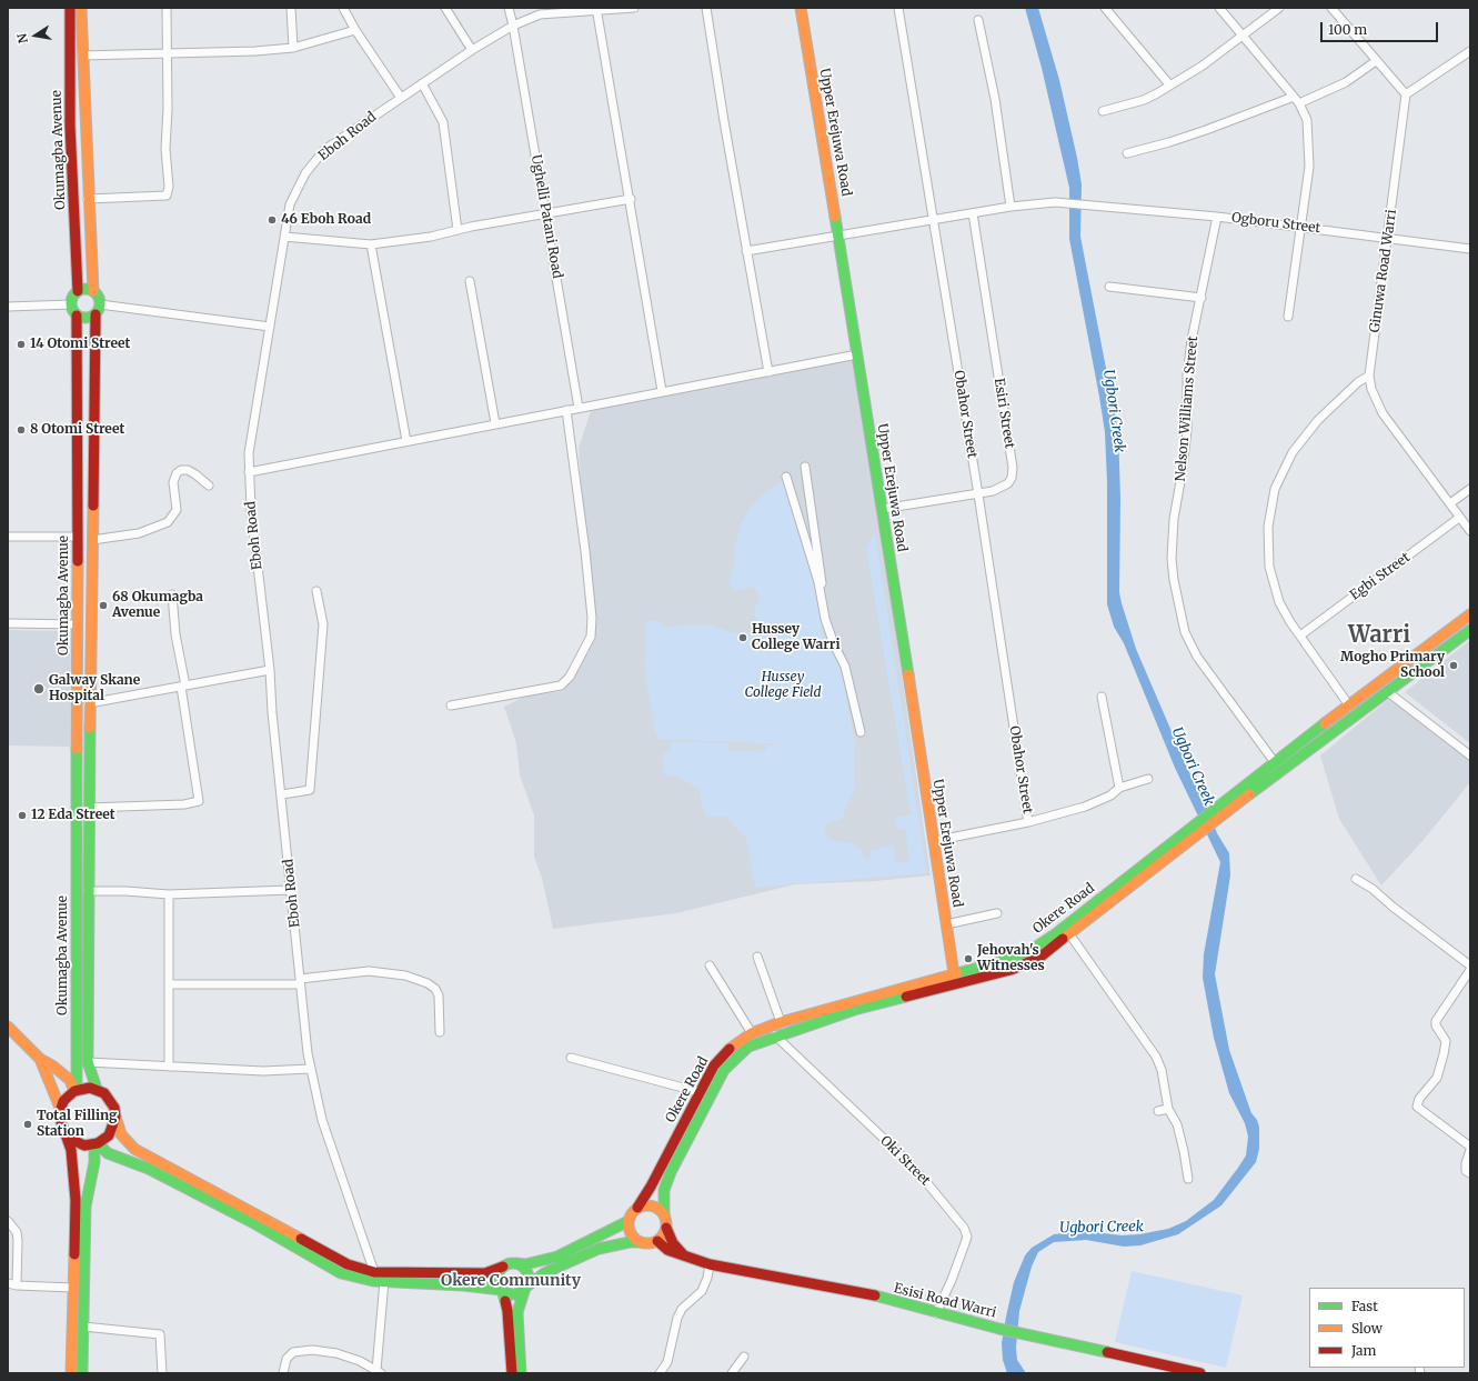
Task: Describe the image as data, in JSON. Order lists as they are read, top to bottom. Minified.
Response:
{"streets":{"main road":["Upper Erejuwa Road","Okumagba Avenue","Okere Road","Esisi Road Warri"],"street":["Eboh Road","Ughelli Patani Road","Ogboru Street","Ginuwa Road Warri","Nelson Williams Street","Esiri Street","Obahor Street","Egbi Street","Oki Street"]},"crossings":[["Upper Erejuwa Road","Ogboru Street"],["Upper Erejuwa Road","Esiri Street"],["Upper Erejuwa Road","Okere Road"],["Eboh Road","Ughelli Patani Road"],["Ogboru Street","Ginuwa Road Warri"],["Ogboru Street","Nelson Williams Street"],["Ogboru Street","Esiri Street"],["Ogboru Street","Obahor Street"],["Ginuwa Road Warri","Egbi Street"],["Nelson Williams Street","Okere Road"],["Esiri Street","Obahor Street"],["Okere Road","Oki Street"],["Okere Road","Esisi Road Warri"],["Oki Street","Esisi Road Warri"]],"districts":["Warri","Okere Community"],"water":["Ugbori Creek"],"parks":["Hussey College Field"],"places":["46 Eboh Road","14 Otomi Street","8 Otomi Street","68 Okumagba Avenue","Hussey College Warri","Mogho Primary School","Galway Skane Hospital","12 Eda Street","Jehovah's Witnesses","Total Filling Station"],"legend":["Fast","Slow","Jam"],"scale_bar":"100 m","north":"left"}
